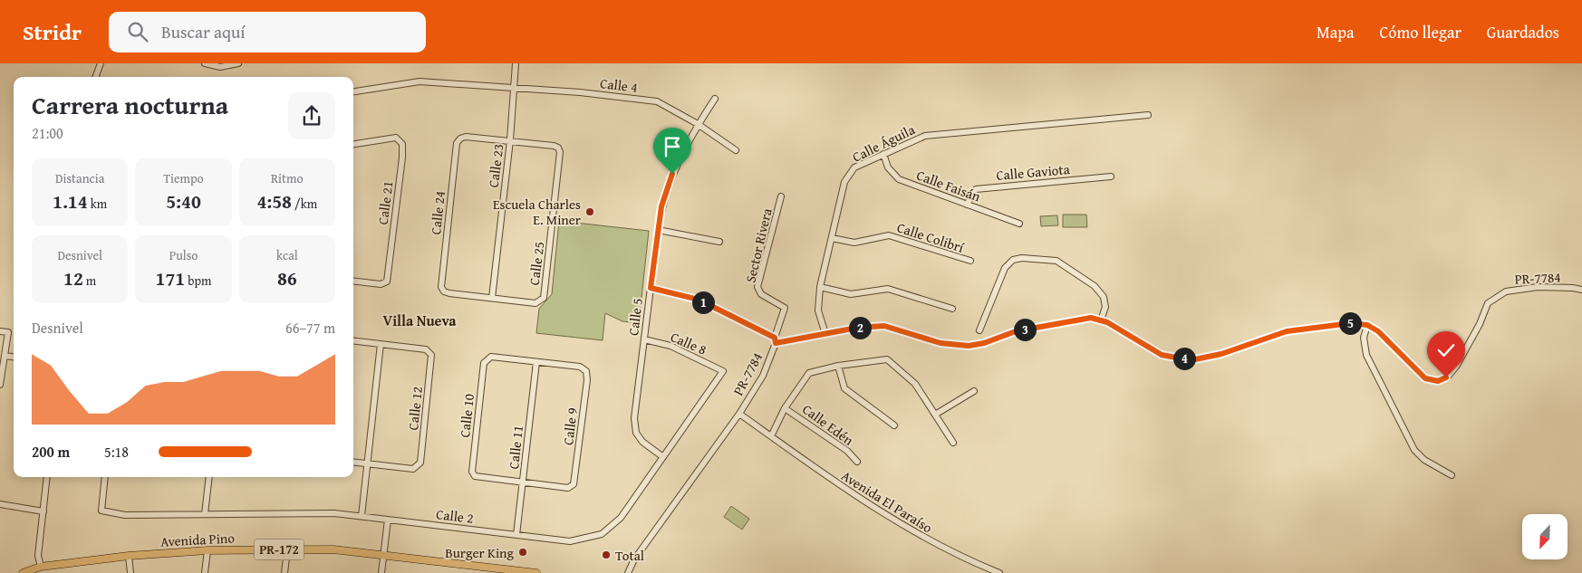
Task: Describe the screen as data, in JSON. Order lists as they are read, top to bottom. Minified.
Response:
{"streets":{"main road":["Avenida Pino","PR-172"],"street":["Calle 4","Calle Águila","Calle 23","Calle Gaviota","Calle Faisán","Calle 21","Calle 24","Calle Colibrí","Sector Rivera","Calle 25","PR-7784","Calle 5","Calle 8","Calle 12","Calle 10","Calle Edén","Calle 9","Calle 11","Avenida El Paraíso","Calle 2"]},"crossings":[["Calle 4","Calle 23"],["Calle 4","Calle 5"],["Calle Águila","Calle Faisán"],["Calle Águila","Calle Colibrí"],["Calle Águila","PR-7784"],["Calle 23","Calle 24"],["Calle 23","Calle 25"],["Calle Gaviota","Calle Faisán"],["Calle 24","Calle 25"],["Sector Rivera","PR-7784"],["PR-7784","Avenida El Paraíso"],["Calle 5","Calle 8"],["Calle 5","Calle 2"],["Calle 8","Calle 2"],["Calle 10","Calle 9"],["Calle 10","Calle 11"],["Calle 9","Calle 11"],["Calle 11","Calle 2"]],"districts":["Villa Nueva"],"places":["Escuela Charles E. Miner","Burger King","Total"],"north":"bottom left","page":{"header":"Stridr","search":"Buscar aquí","nav":["Mapa","Cómo llegar","Guardados"],"heading":["Carrera nocturna","21:00"],"stats":[["Distancia","1.14 km"],["Tiempo","5:40"],["Ritmo","4:58 /km"],["Desnivel","12 m"],["Pulso","171 bpm"],["kcal","86"]],"pins":["1","5","2","3","4"],"chart":["Desnivel","66–77 m"],"list":[{"name":"200 m","note":"5:18"}]}}
